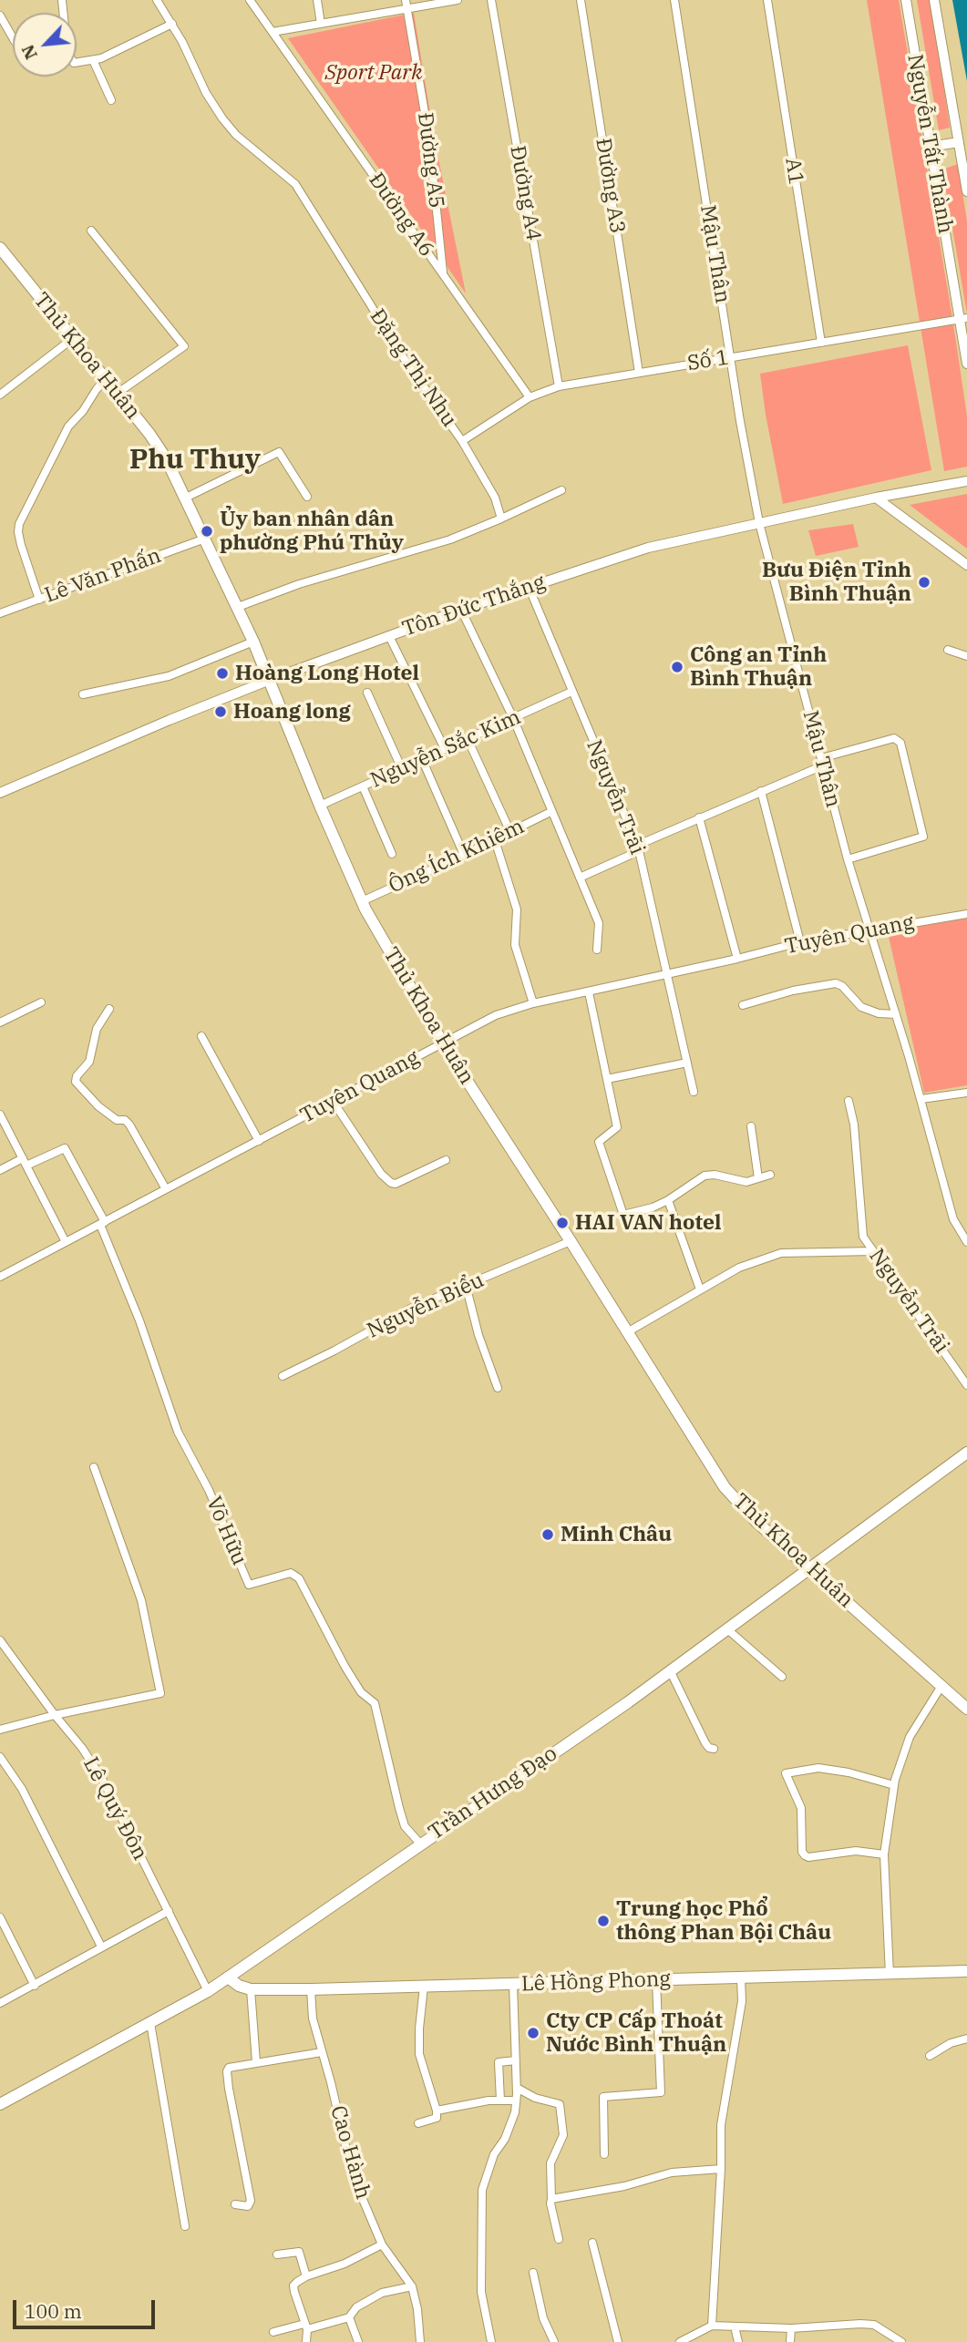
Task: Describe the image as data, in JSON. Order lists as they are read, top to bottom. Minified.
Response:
{"streets":{"main road":["Thủ Khoa Huân","Trần Hưng Đạo","Lê Hồng Phong"],"street":["Nguyễn Tất Thành","Đường A5","A1","Đường A3","Đường A4","Đường A6","Mậu Thân","Số 1","Đặng Thị Nhu","Lê Văn Phấn","Tôn Đức Thắng","Nguyễn Sắc Kim","Nguyễn Trãi","Ông Ích Khiêm","Tuyên Quang","Nguyễn Biểu","Võ Hữu","Lê Quý Đôn","Cao Hành"]},"crossings":[["Nguyễn Tất Thành","Số 1"],["Đường A5","Đường A6"],["A1","Số 1"],["Đường A3","Số 1"],["Đường A4","Số 1"],["Đường A6","Số 1"],["Mậu Thân","Số 1"],["Mậu Thân","Tôn Đức Thắng"],["Mậu Thân","Tuyên Quang"],["Thủ Khoa Huân","Lê Văn Phấn"],["Thủ Khoa Huân","Tôn Đức Thắng"],["Thủ Khoa Huân","Nguyễn Sắc Kim"],["Thủ Khoa Huân","Ông Ích Khiêm"],["Thủ Khoa Huân","Tuyên Quang"],["Thủ Khoa Huân","Nguyễn Biểu"],["Thủ Khoa Huân","Trần Hưng Đạo"],["Số 1","Đặng Thị Nhu"],["Tôn Đức Thắng","Nguyễn Trãi"],["Nguyễn Sắc Kim","Nguyễn Trãi"],["Nguyễn Trãi","Tuyên Quang"],["Tuyên Quang","Võ Hữu"],["Võ Hữu","Trần Hưng Đạo"],["Trần Hưng Đạo","Lê Quý Đôn"],["Trần Hưng Đạo","Lê Hồng Phong"],["Lê Hồng Phong","Cao Hành"]],"districts":["Phu Thuy"],"parks":["Sport Park"],"places":["Ủy ban nhân dân phường Phú Thủy","Bưu Điện Tỉnh Bình Thuận","Công an Tỉnh Bình Thuận","Hoàng Long Hotel","Hoang long","HAI VAN hotel","Minh Châu","Trung học Phổ thông Phan Bội Châu","Cty CP Cấp Thoát Nước Bình Thuận"],"scale_bar":"100 m","north":"bottom left"}
